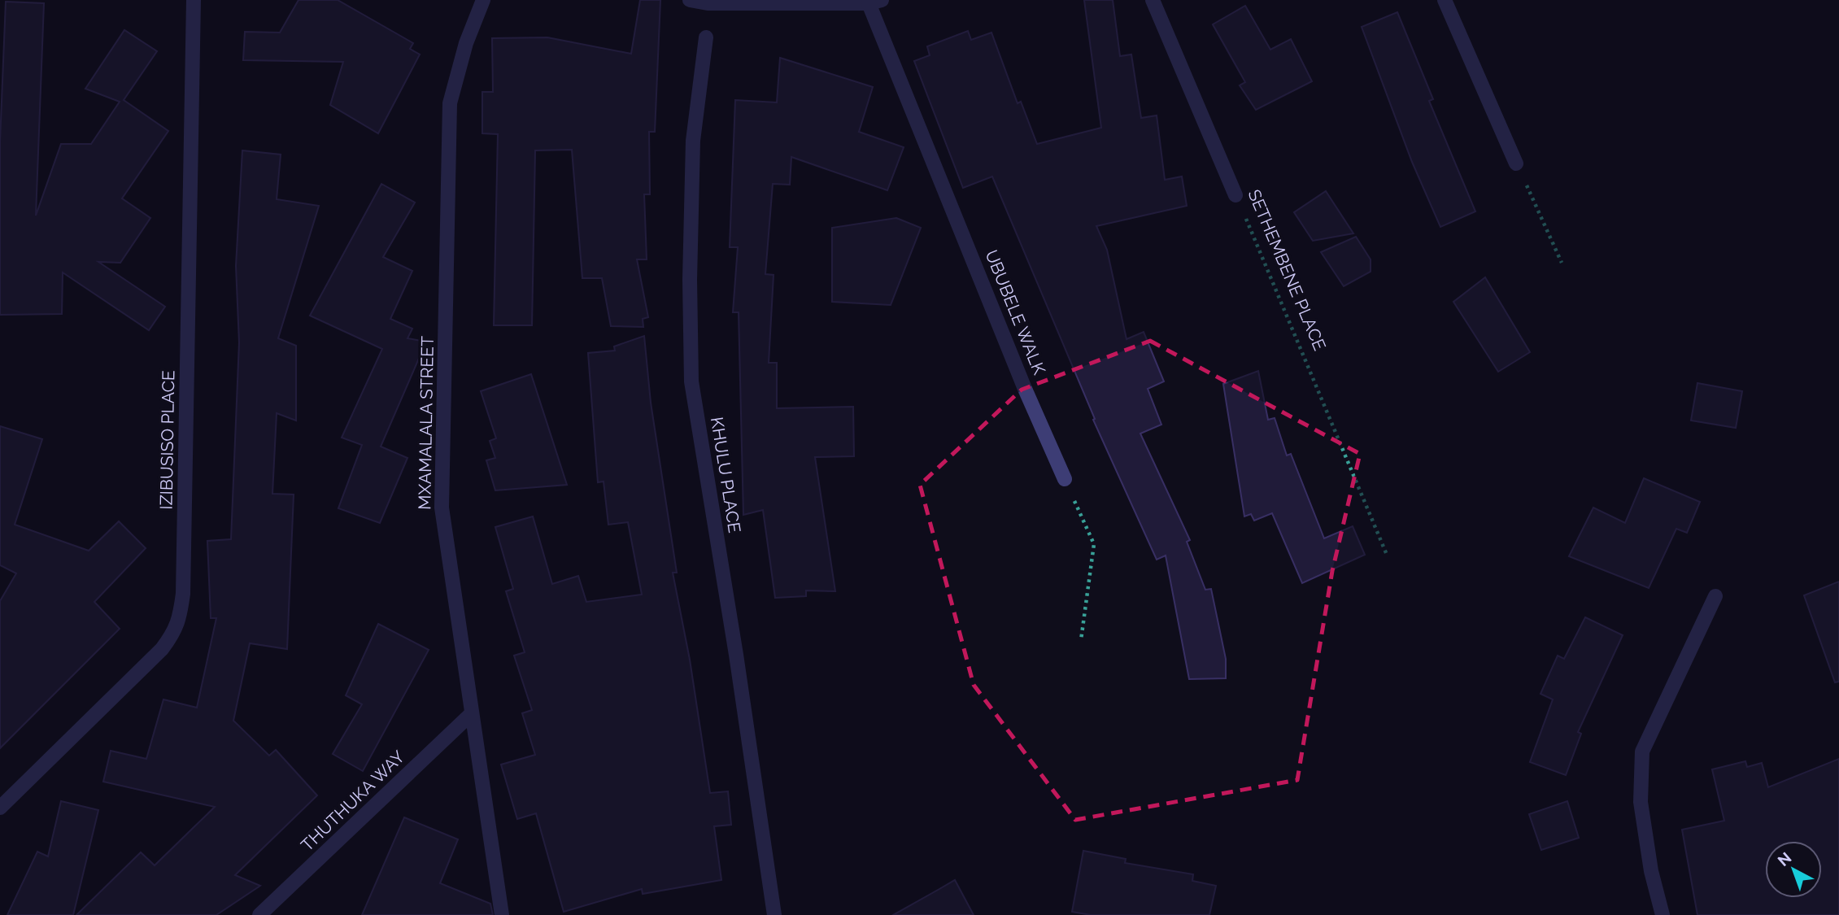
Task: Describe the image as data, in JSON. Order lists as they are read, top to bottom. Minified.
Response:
{"streets":{"street":["SETHEMBENE PLACE","UBUBELE WALK","MXAMALALA STREET","IZIBUSISO PLACE","KHULU PLACE","THUTHUKA WAY"]},"crossings":[["MXAMALALA STREET","THUTHUKA WAY"]],"north":"top left"}
